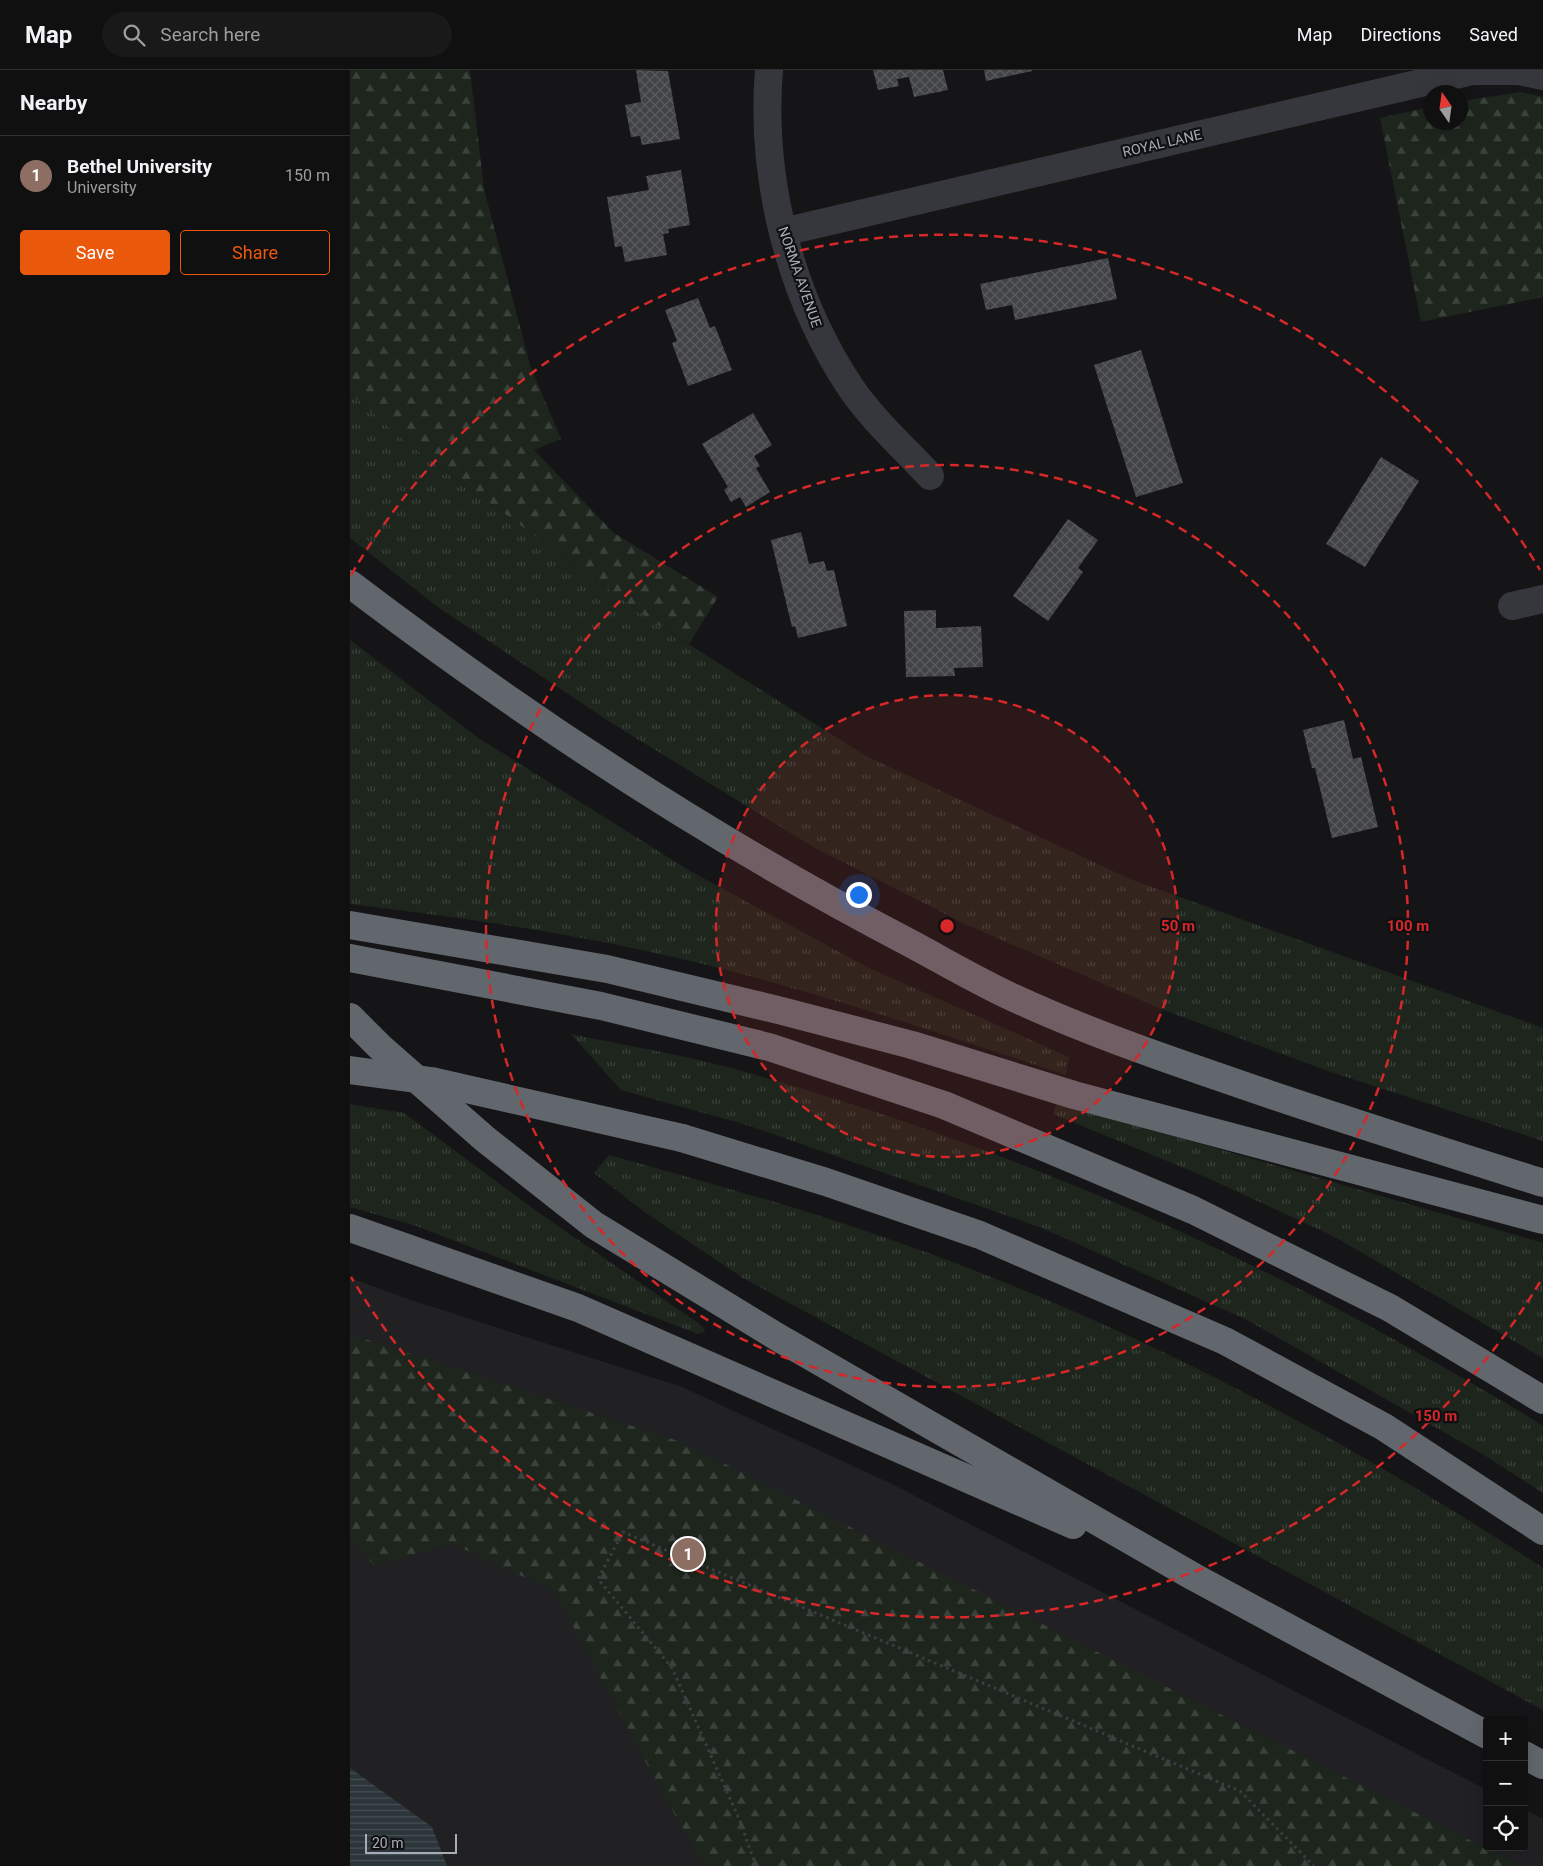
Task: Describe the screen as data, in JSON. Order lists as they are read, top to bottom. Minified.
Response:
{"streets":{"street":["ROYAL LANE","NORMA AVENUE"]},"crossings":[["ROYAL LANE","NORMA AVENUE"]],"scale_bar":"20 m","north":"top","page":{"header":"Map","search":"Search here","nav":["Map","Directions","Saved"],"heading":"Nearby","list":[{"mark":"1","name":"Bethel University","note":"University","value":"150 m"}],"buttons":["Save","Share"],"pins":"1","map_buttons":["+","−"],"scale":"20 m"},"rings":["50 m","100 m","150 m"]}
